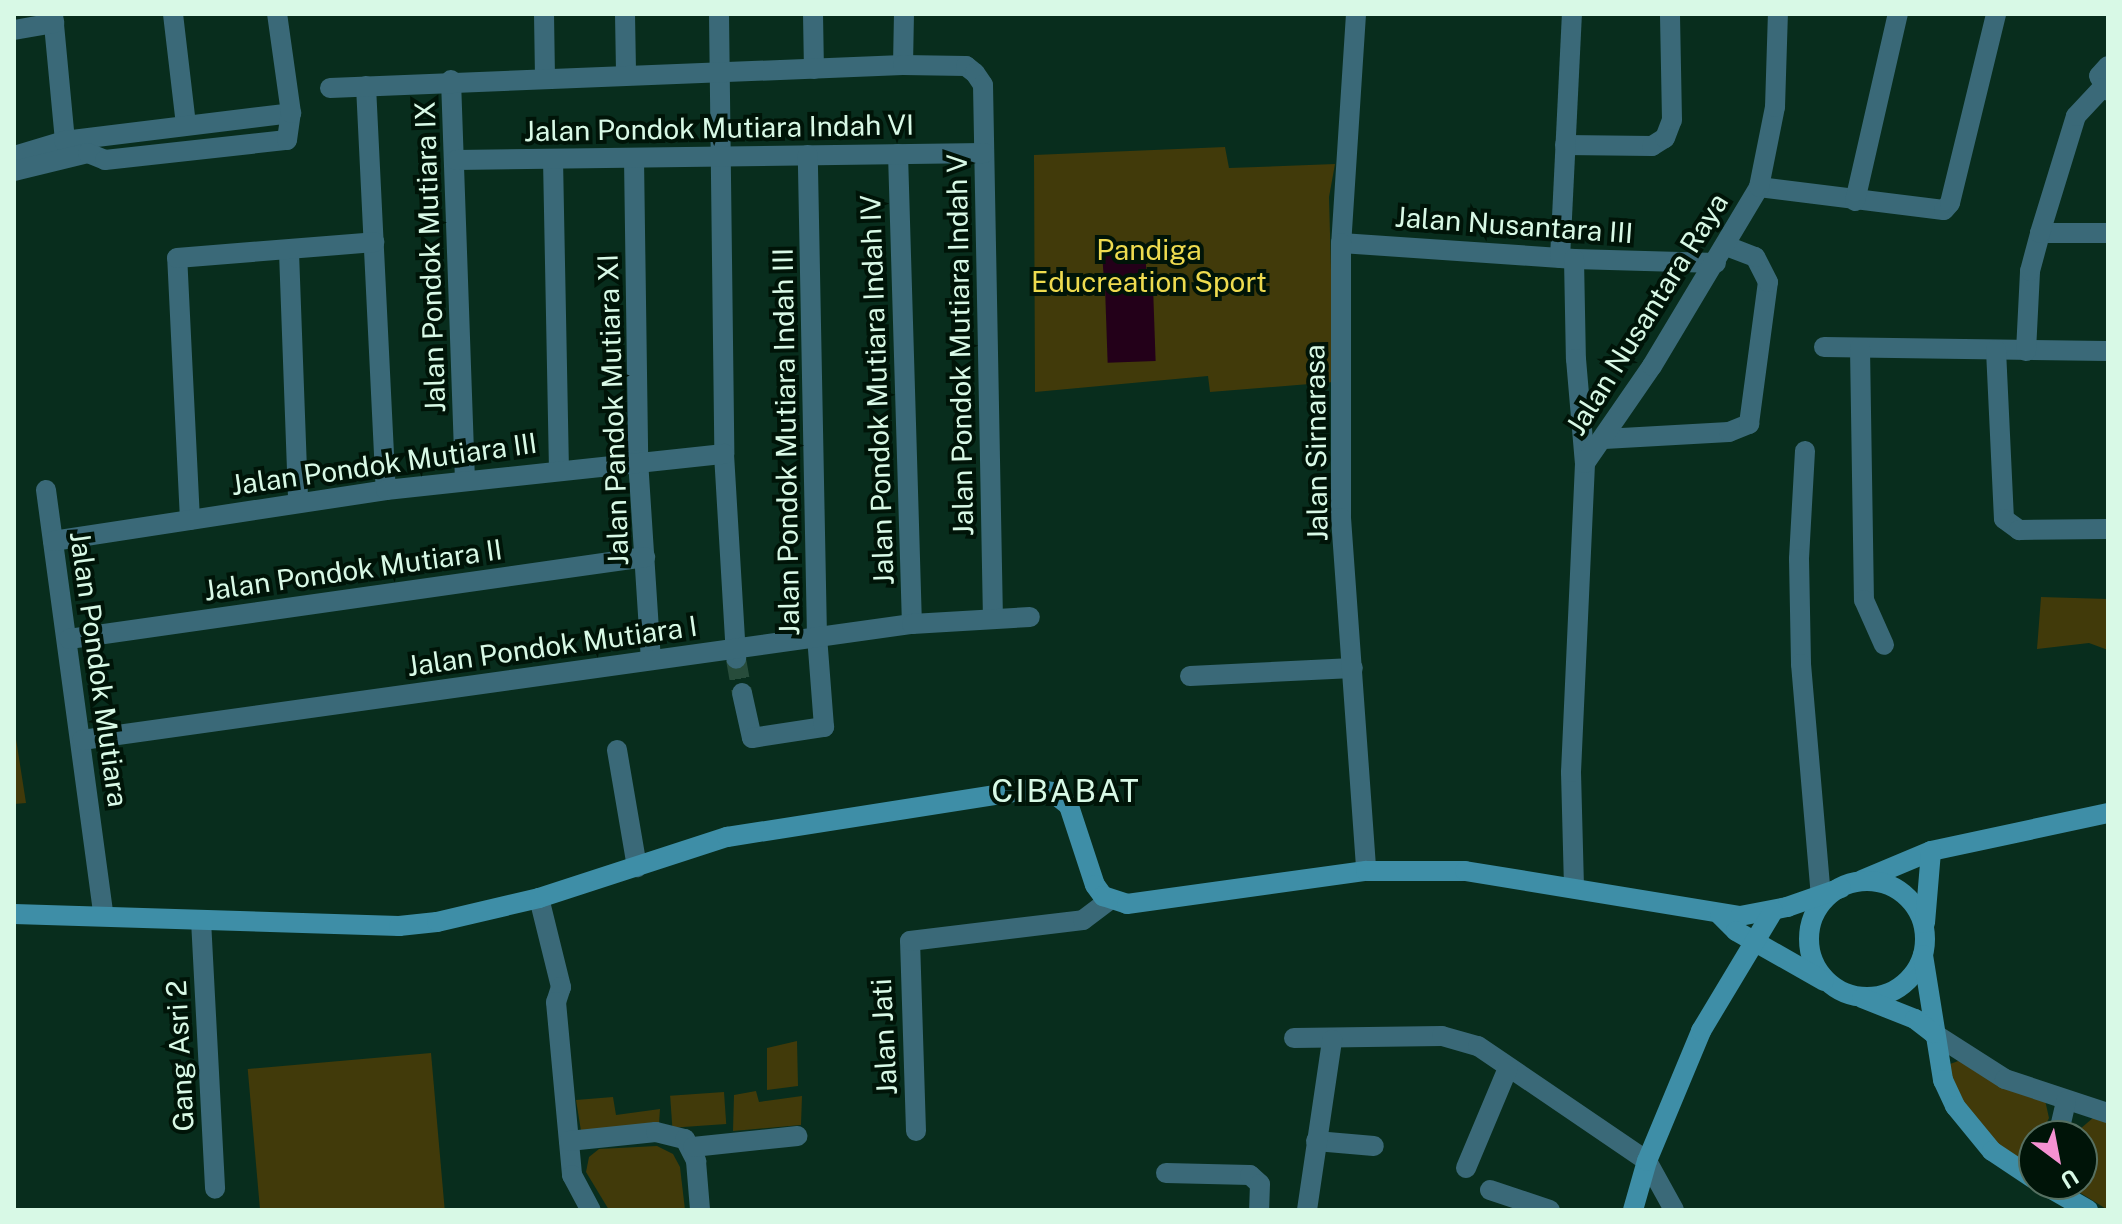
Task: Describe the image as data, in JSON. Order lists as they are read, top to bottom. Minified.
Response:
{"streets":{"street":["Jalan Pondok Mutiara Indah VI","Jalan Nusantara III","Jalan Pondok Mutiara IX","Jalan Nusantara Raya","Jalan Pondok Mutiara Indah V","Jalan Pondok Mutiara Indah IV","Jalan Pandok Mutiara XI","Jalan Pondok Mutiara Indah III","Jalan Sirnarasa","Jalan Pondok Mutiara III","Jalan Pondok Mutiara II","Jalan Pondok Mutiara I","Jalan Pondok Mutiara","Jalan Jati","Gang Asri 2"]},"crossings":[["Jalan Pondok Mutiara Indah VI","Jalan Pondok Mutiara IX"],["Jalan Pondok Mutiara Indah VI","Jalan Pondok Mutiara Indah V"],["Jalan Pondok Mutiara Indah VI","Jalan Pondok Mutiara Indah IV"],["Jalan Pondok Mutiara Indah VI","Jalan Pandok Mutiara XI"],["Jalan Pondok Mutiara Indah VI","Jalan Pondok Mutiara Indah III"],["Jalan Nusantara III","Jalan Nusantara Raya"],["Jalan Nusantara III","Jalan Sirnarasa"],["Jalan Pondok Mutiara IX","Jalan Pondok Mutiara III"],["Jalan Pondok Mutiara Indah V","Jalan Pondok Mutiara I"],["Jalan Pondok Mutiara Indah IV","Jalan Pondok Mutiara I"],["Jalan Pandok Mutiara XI","Jalan Pondok Mutiara III"],["Jalan Pandok Mutiara XI","Jalan Pondok Mutiara II"],["Jalan Pandok Mutiara XI","Jalan Pondok Mutiara I"],["Jalan Pondok Mutiara Indah III","Jalan Pondok Mutiara I"],["Jalan Pondok Mutiara III","Jalan Pondok Mutiara"],["Jalan Pondok Mutiara II","Jalan Pondok Mutiara"],["Jalan Pondok Mutiara I","Jalan Pondok Mutiara"]],"districts":["CIBABAT"],"parks":["Pandiga Educreation Sport"],"north":"bottom right"}
